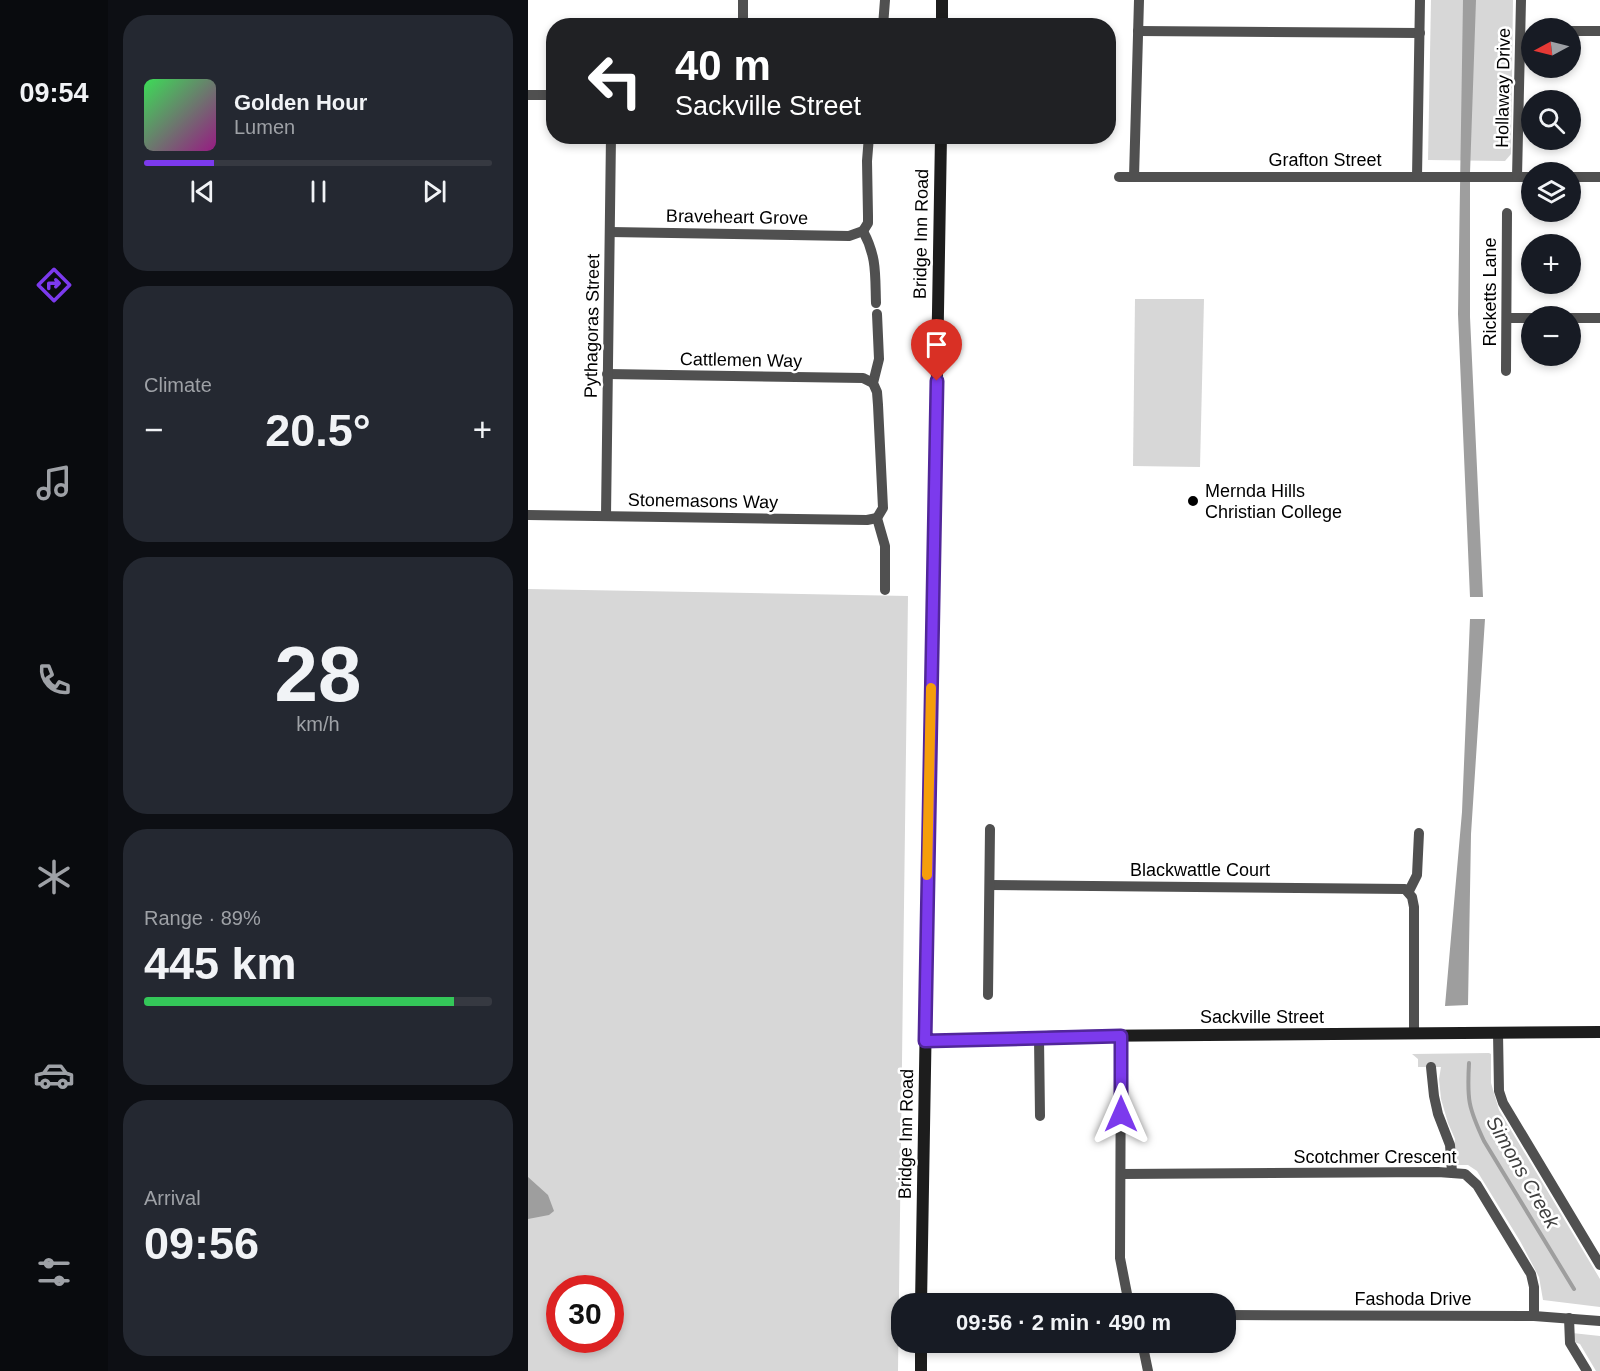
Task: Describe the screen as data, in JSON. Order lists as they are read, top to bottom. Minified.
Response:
{"streets":{"main road":["Bridge Inn Road","Sackville Street"],"street":["Hollaway Drive","Grafton Street","Braveheart Grove","Ricketts Lane","Pythagoras Street","Cattlemen Way","Stonemasons Way","Blackwattle Court","Scotchmer Crescent","Fashoda Drive"]},"crossings":[["Hollaway Drive","Grafton Street"],["Braveheart Grove","Pythagoras Street"],["Bridge Inn Road","Sackville Street"],["Pythagoras Street","Cattlemen Way"],["Pythagoras Street","Stonemasons Way"],["Scotchmer Crescent","Fashoda Drive"]],"water":["Simons Creek"],"places":["Mernda Hills Christian College"],"north":"left","page":{"tabs":"09:54","map_buttons":["+","−"],"turn":["40 m","Sackville Street"],"song":["Golden Hour","Lumen"],"tile":["Climate",["28","km/h"],["Range · 89%","445 km"],["Arrival","09:56"]],"heat":["−","20.5°","+"],"limit":"30","trip":"09:56 · 2 min · 490 m"}}
